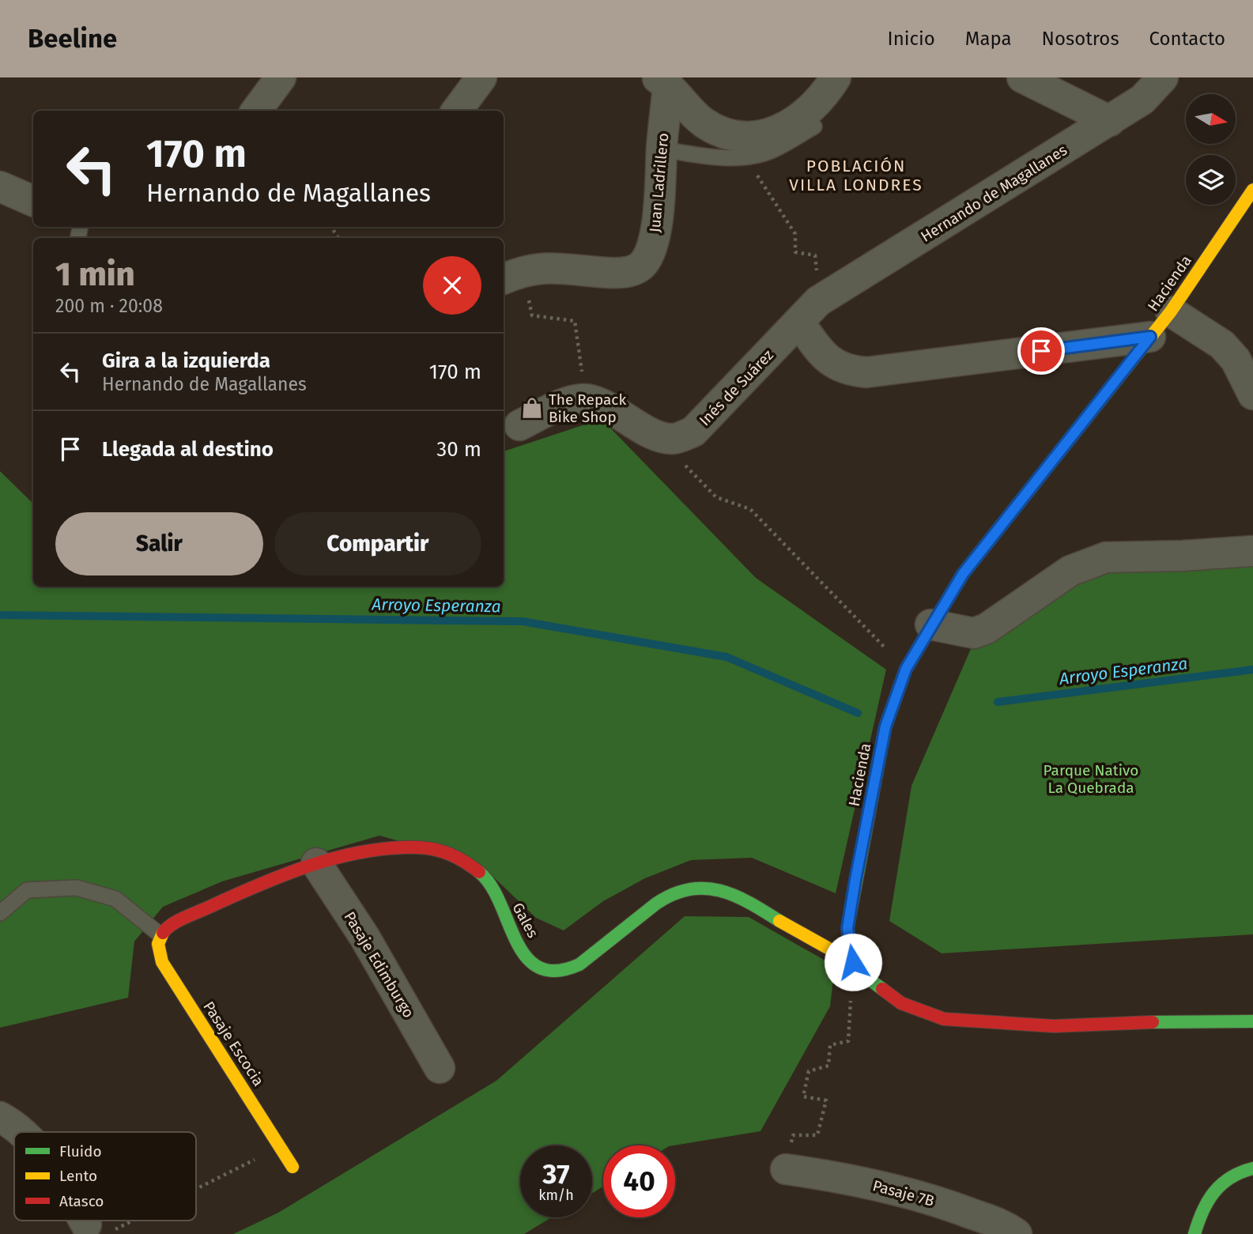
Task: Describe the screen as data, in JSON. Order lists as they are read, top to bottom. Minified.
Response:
{"streets":{"street":["Juan Ladrillero","Hernando de Magallanes","Hacienda","Inés de Suárez","Gales","Pasaje Edimburgo","Pasaje Escocia","Pasaje 7B"]},"crossings":[["Hernando de Magallanes","Inés de Suárez"],["Hacienda","Gales"],["Gales","Pasaje Edimburgo"],["Gales","Pasaje Escocia"]],"districts":["POBLACIÓN VILLA LONDRES"],"water":["Arroyo Esperanza"],"parks":["Parque Nativo La Quebrada"],"places":{"shop":["The Repack Bike Shop"]},"legend":["Fluido","Lento","Atasco"],"north":"right","page":{"header":"Beeline","nav":["Inicio","Mapa","Nosotros","Contacto"],"turn":["170 m","Hernando de Magallanes"],"heading":["1 min","200 m · 20:08"],"list":[{"name":"Gira a la izquierda","note":"Hernando de Magallanes","value":"170 m"},{"name":"Llegada al destino","value":"30 m"}],"buttons":["Salir","Compartir"],"speed":"37 km/h","limit":"40"}}
